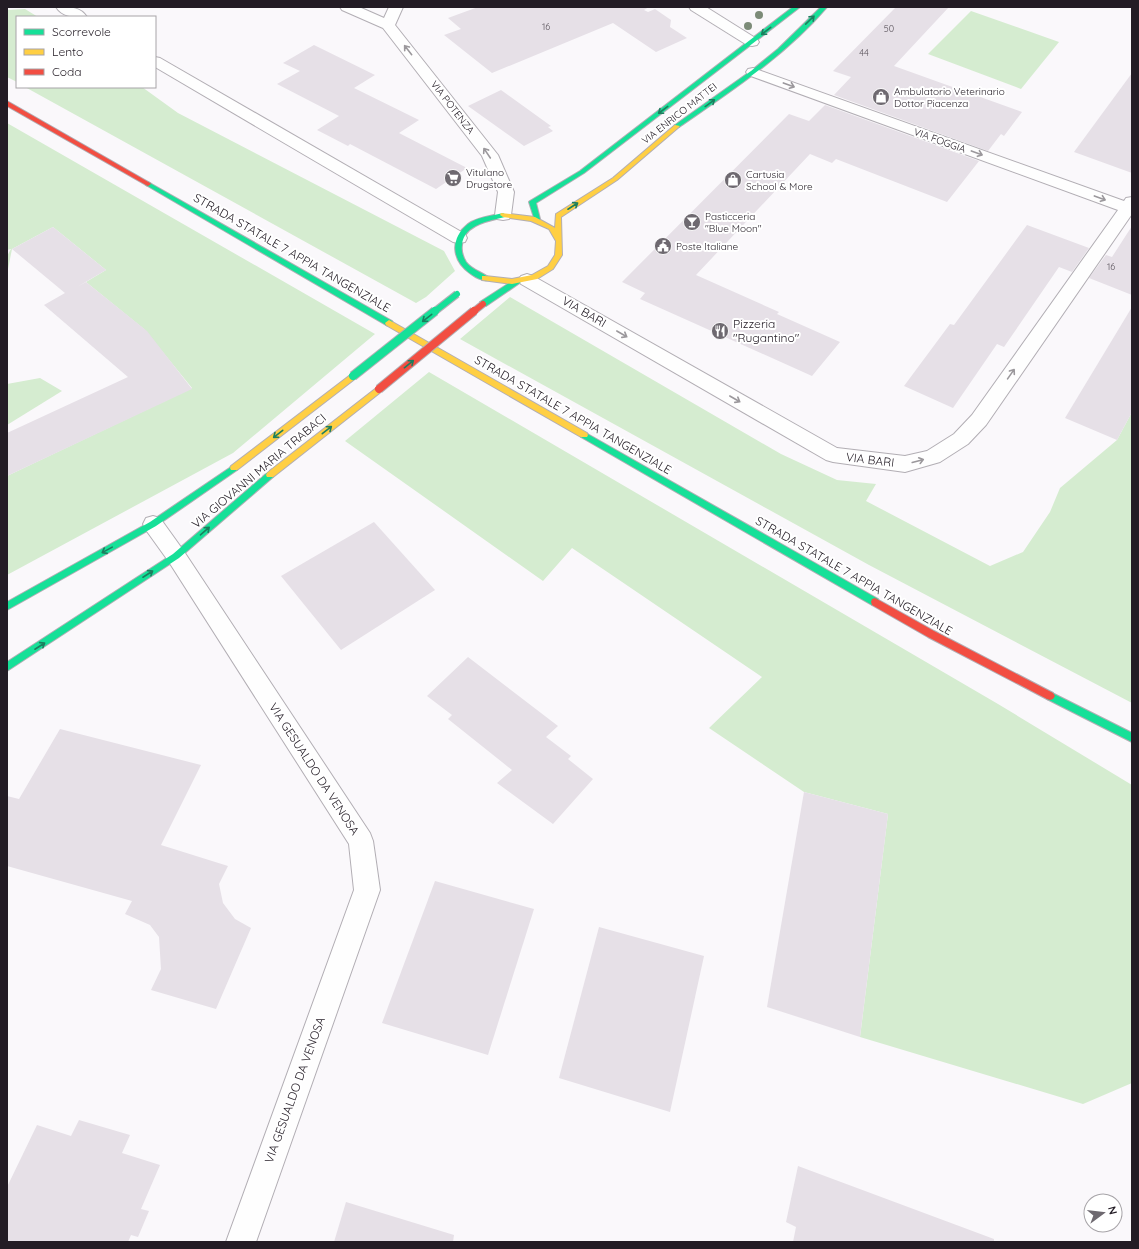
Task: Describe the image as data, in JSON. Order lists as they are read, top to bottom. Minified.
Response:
{"streets":{"main road":["VIA ENRICO MATTEI","STRADA STATALE 7 APPIA TANGENZIALE","VIA GIOVANNI MARIA TRABACI"],"street":["VIA POTENZA","VIA FOGGIA","VIA BARI","VIA GESUALDO DA VENOSA"]},"crossings":[["VIA POTENZA","VIA ENRICO MATTEI"],["VIA POTENZA","VIA BARI"],["VIA POTENZA","VIA GIOVANNI MARIA TRABACI"],["VIA ENRICO MATTEI","VIA FOGGIA"],["VIA ENRICO MATTEI","VIA BARI"],["VIA ENRICO MATTEI","VIA GIOVANNI MARIA TRABACI"],["VIA FOGGIA","VIA BARI"],["VIA BARI","VIA GIOVANNI MARIA TRABACI"],["VIA GIOVANNI MARIA TRABACI","VIA GESUALDO DA VENOSA"]],"one_way":["VIA POTENZA","VIA FOGGIA"],"places":{"shop":["Ambulatorio Veterinario Dottor Piacenza","Cartusia School & More"],"supermarket":["Vitulano Drugstore"],"bar":["Pasticceria \"Blue Moon\""],"public building":["Poste Italiane"],"restaurant":["Pizzeria \"Rugantino\""]},"house_numbers":["16","50","44","16"],"legend":["Scorrevole","Lento","Coda"],"north":"right"}
